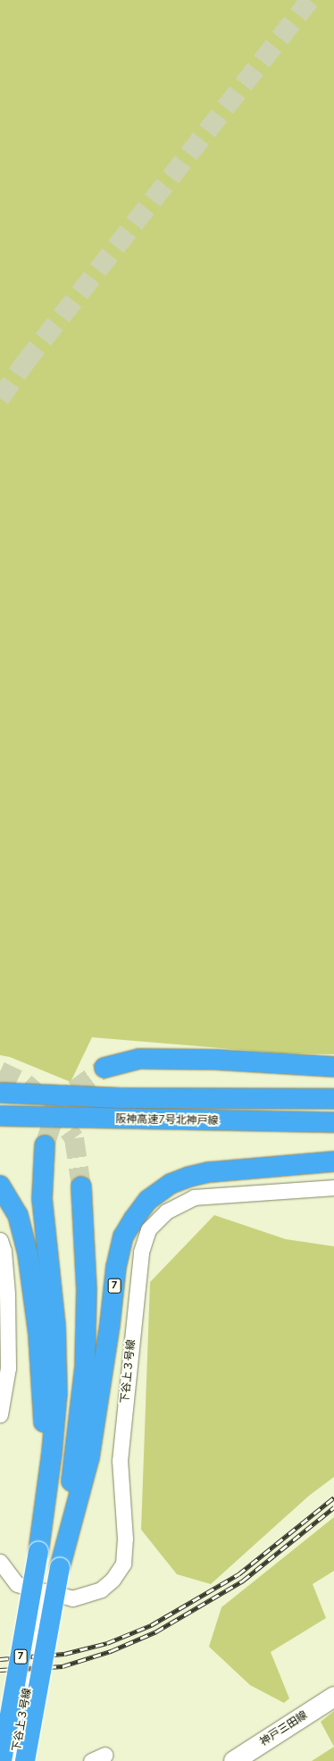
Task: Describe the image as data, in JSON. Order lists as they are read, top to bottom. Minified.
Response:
{"streets":{"highway":["阪神高速7号北神戸線","7"],"street":["下谷上３号線","神戸三田線"]}}
